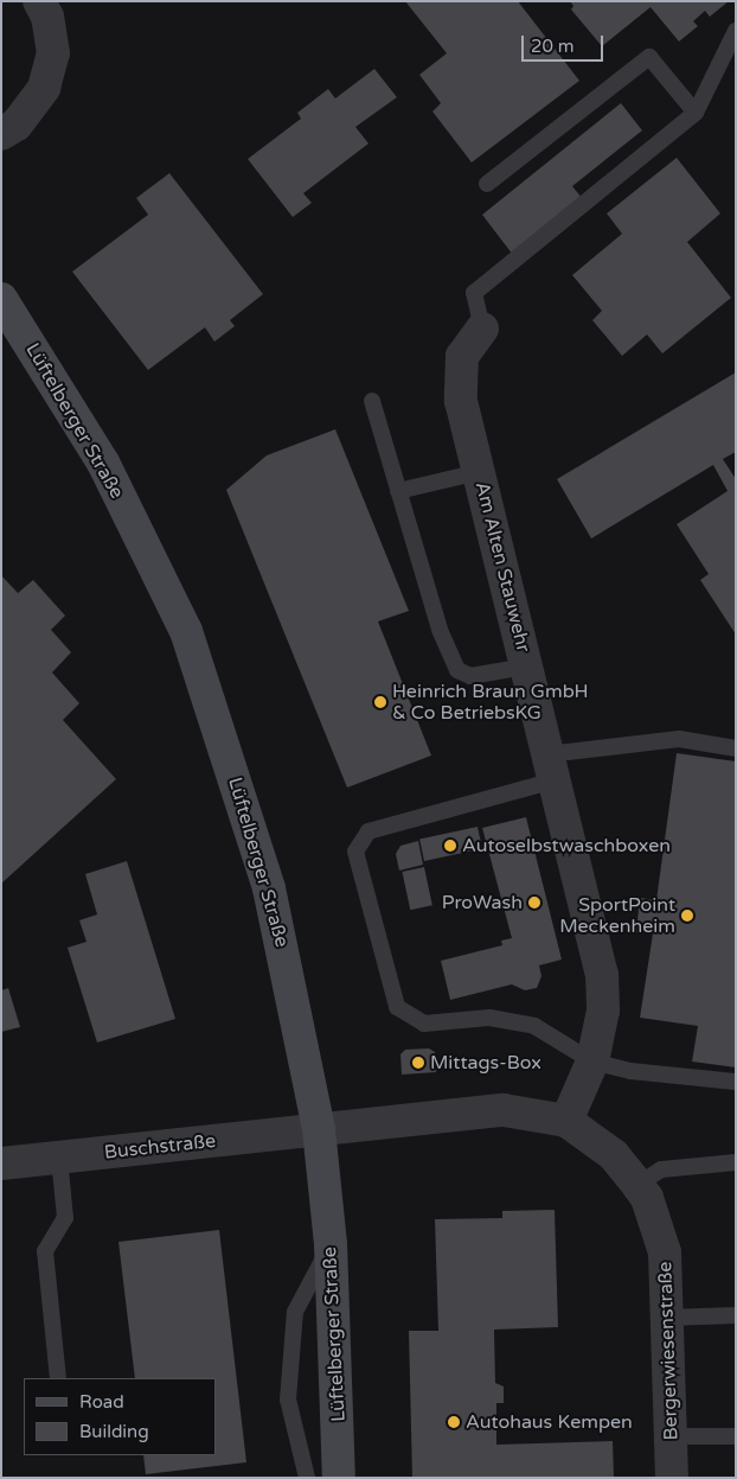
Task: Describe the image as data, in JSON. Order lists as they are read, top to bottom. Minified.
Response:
{"streets":{"main road":["Lüftelberger Straße"],"street":["Am Alten Stauwehr","Buschstraße","Bergerwiesenstraße"]},"crossings":[["Lüftelberger Straße","Buschstraße"],["Lüftelberger Straße","Bergerwiesenstraße"],["Am Alten Stauwehr","Bergerwiesenstraße"],["Buschstraße","Bergerwiesenstraße"]],"places":["Heinrich Braun GmbH & Co BetriebsKG","Autoselbstwaschboxen","ProWash","SportPoint Meckenheim","Mittags-Box","Autohaus Kempen"],"legend":["Road","Building"],"scale_bar":"20 m"}
